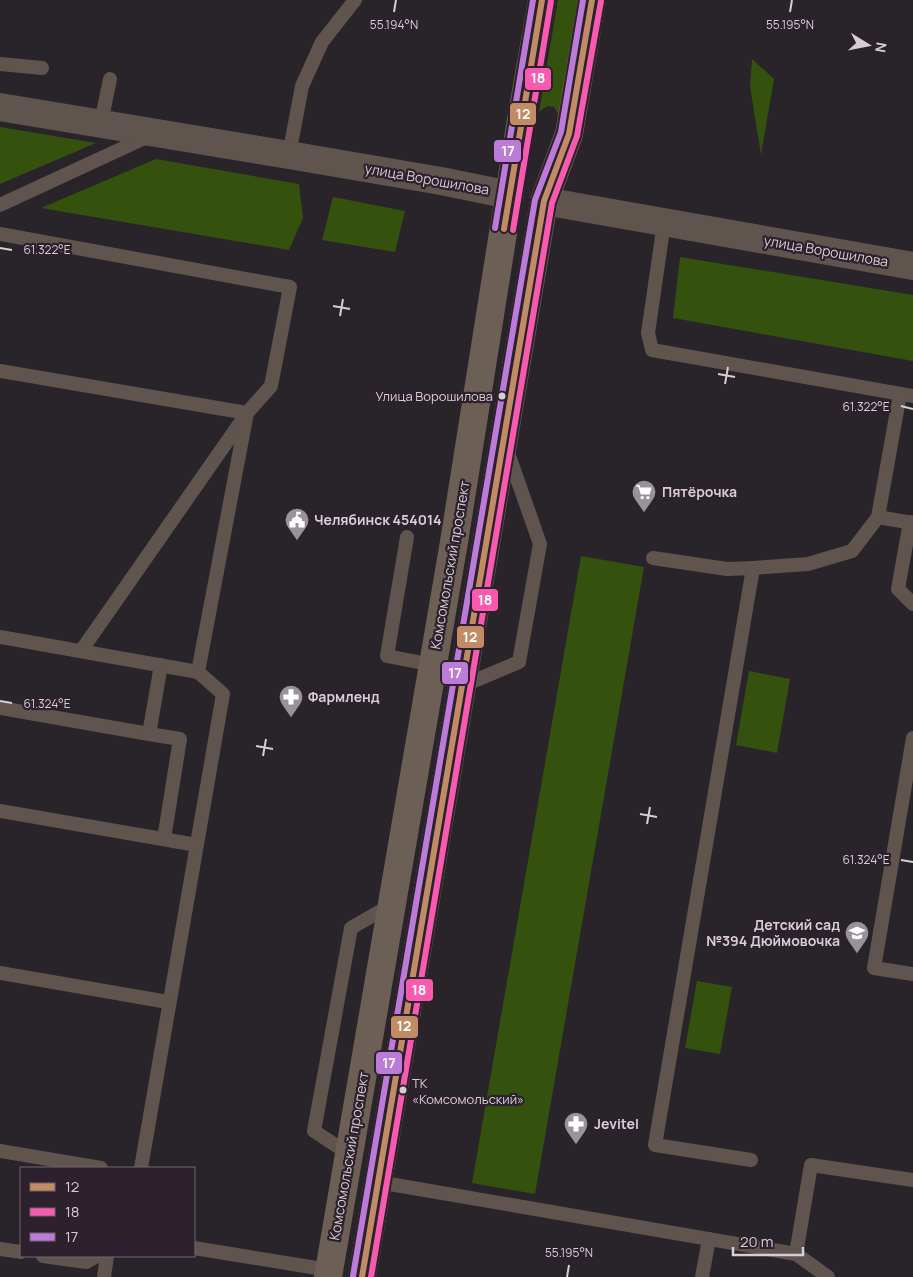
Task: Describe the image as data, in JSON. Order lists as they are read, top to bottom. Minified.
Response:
{"streets":{"main road":["улица Ворошилова","Комсомольский проспект"]},"crossings":[["улица Ворошилова","Комсомольский проспект"]],"places":{"other":["Улица Ворошилова","ТК «Комсомольский»"],"supermarket":["Пятёрочка"],"public building":["Челябинск 454014"],"pharmacy":["Фармленд","Jevitel"],"school or university":["Детский сад №394 Дюймовочка"]},"lines":["transit line 12","transit line 17","transit line 18"],"legend":["12","18","17"],"scale_bar":"20 m","north":"right","coordinates":["55.194°N","55.195°N","61.322°E","61.324°E"]}
